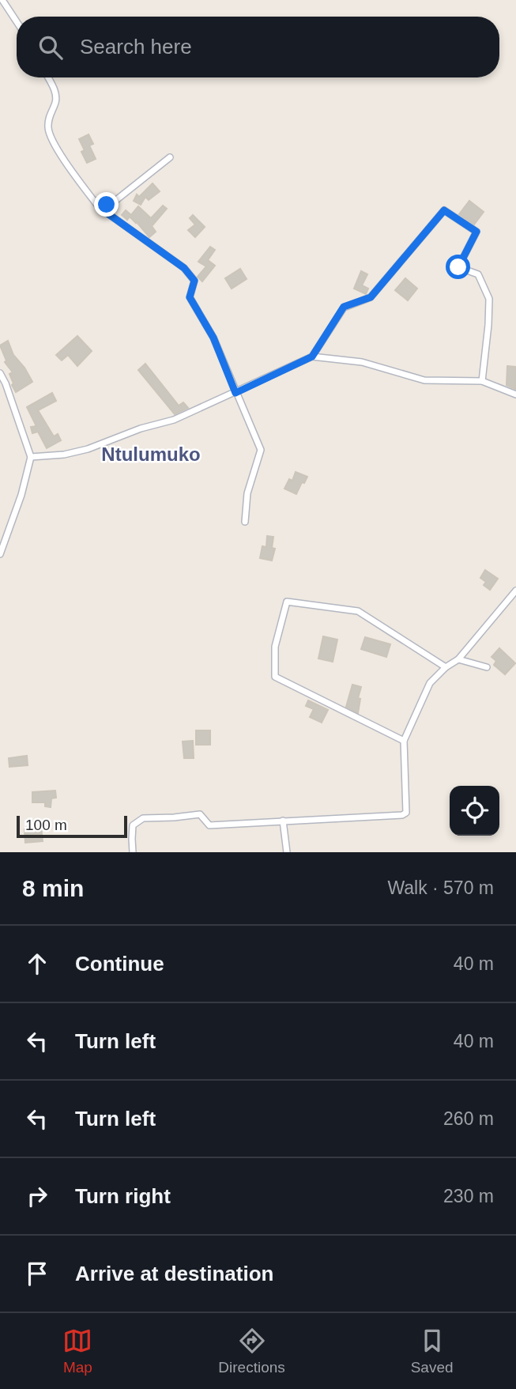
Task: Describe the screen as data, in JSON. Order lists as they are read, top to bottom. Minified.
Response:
{"districts":["Ntulumuko"],"scale_bar":"100 m","page":{"search":"Search here","scale":"100 m","heading":["8 min","Walk · 570 m"],"list":[["Continue","40 m"],["Turn left","40 m"],["Turn left","260 m"],["Turn right","230 m"],"Arrive at destination"],"nav":["Map","Directions","Saved"]}}
